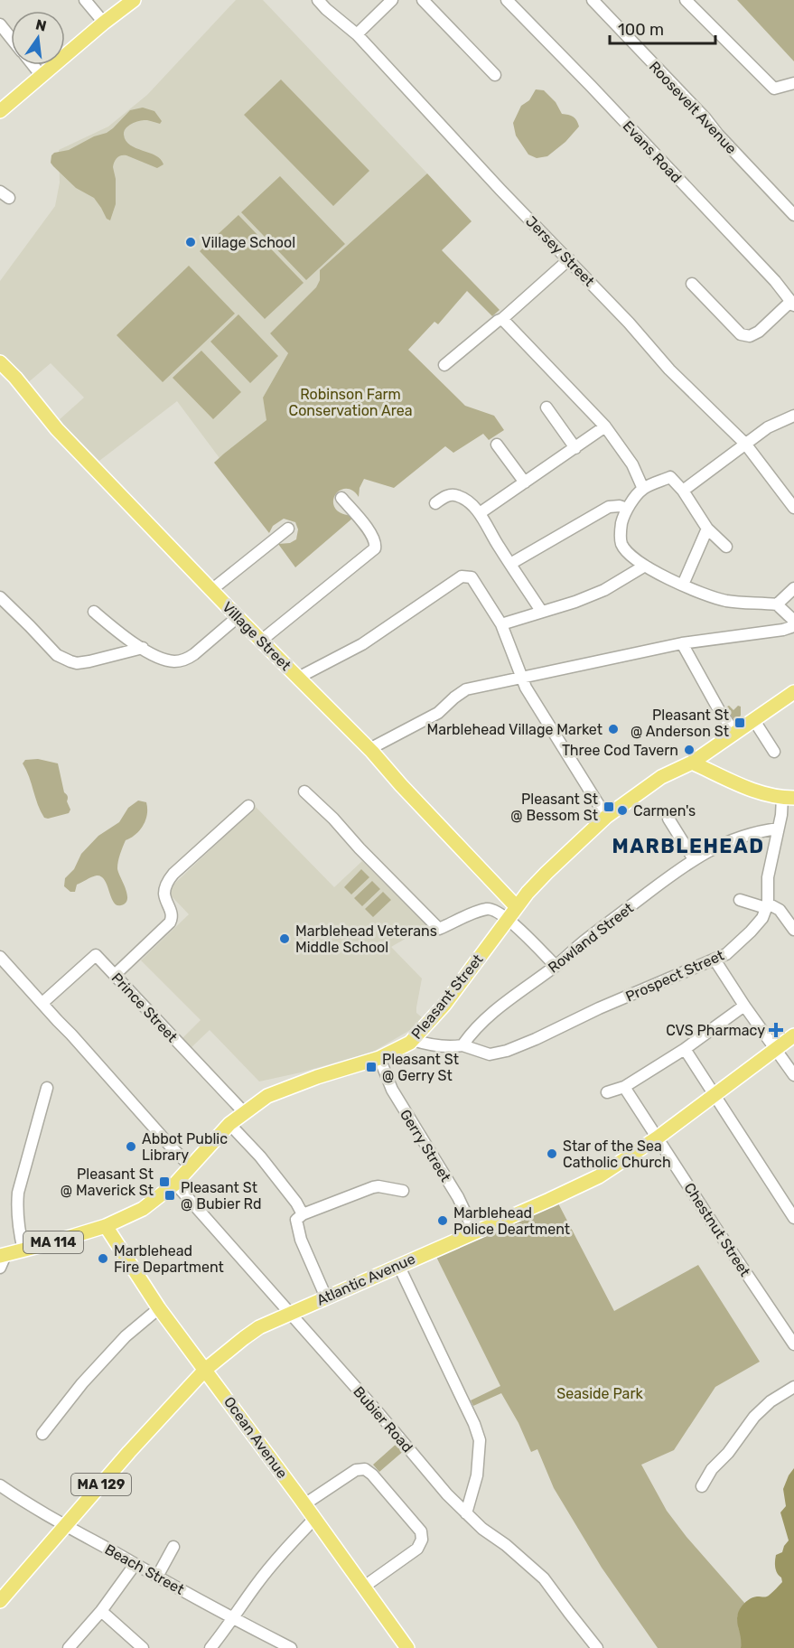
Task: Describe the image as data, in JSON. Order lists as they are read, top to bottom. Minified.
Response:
{"streets":{"main road":["Village Street","Pleasant Street","MA 114","Atlantic Avenue","Ocean Avenue","MA 129"],"street":["Roosevelt Avenue","Evans Road","Jersey Street","Rowland Street","Prospect Street","Prince Street","Gerry Street","Chestnut Street","Bubier Road","Beach Street"]},"crossings":[["Village Street","Pleasant Street"],["Rowland Street","Prospect Street"],["Pleasant Street","Prince Street"],["Pleasant Street","Gerry Street"],["Pleasant Street","Bubier Road"],["Pleasant Street","Ocean Avenue"],["Gerry Street","Atlantic Avenue"],["Chestnut Street","Atlantic Avenue"],["Atlantic Avenue","Bubier Road"],["Atlantic Avenue","Ocean Avenue"],["Atlantic Avenue","Beach Street"]],"districts":["MARBLEHEAD"],"parks":["Robinson Farm Conservation Area","Seaside Park"],"places":{"other":["Village School","Marblehead Village Market","Three Cod Tavern","Carmen's","Marblehead Veterans Middle School","Abbot Public Library","Star of the Sea Catholic Church","Marblehead Police Deartment","Marblehead Fire Department"],"transit":["Pleasant St @ Anderson St","Pleasant St @ Bessom St","Pleasant St @ Gerry St","Pleasant St @ Maverick St","Pleasant St @ Bubier Rd"],"health":["CVS Pharmacy"]},"scale_bar":"100 m","north":"top"}
